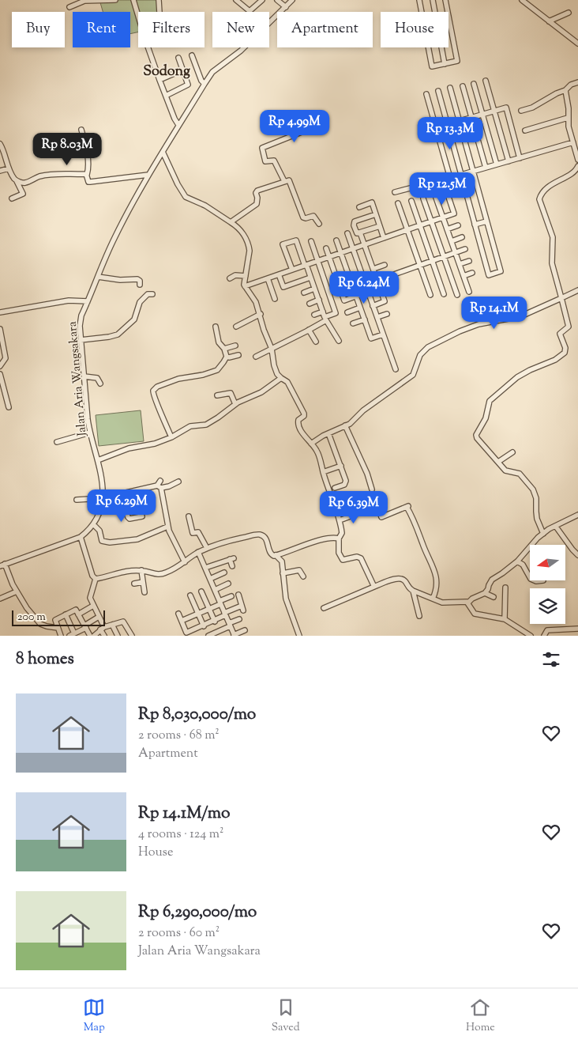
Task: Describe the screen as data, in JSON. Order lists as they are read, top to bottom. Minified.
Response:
{"streets":{"street":["Jalan Aria Wangsakara"]},"districts":["Sodong"],"scale_bar":"200 m","north":"left","page":{"chip":["Buy","Rent","Filters","New","Apartment","House"],"price":["Rp 4.99M","Rp 13.3M","Rp 8.03M","Rp 12.5M","Rp 6.24M","Rp 14.1M","Rp 6.29M","Rp 6.39M"],"scale":"200 m","heading":"8 homes","list":[{"name":"Rp 8,030,000/mo","note":"2 rooms · 68 m² · Apartment"},{"name":"Rp 14.1M/mo","note":"4 rooms · 124 m² · House"},{"name":"Rp 6,290,000/mo","note":"2 rooms · 60 m² · Jalan Aria Wangsakara"}],"tabs":["Map","Saved","Home"]}}
